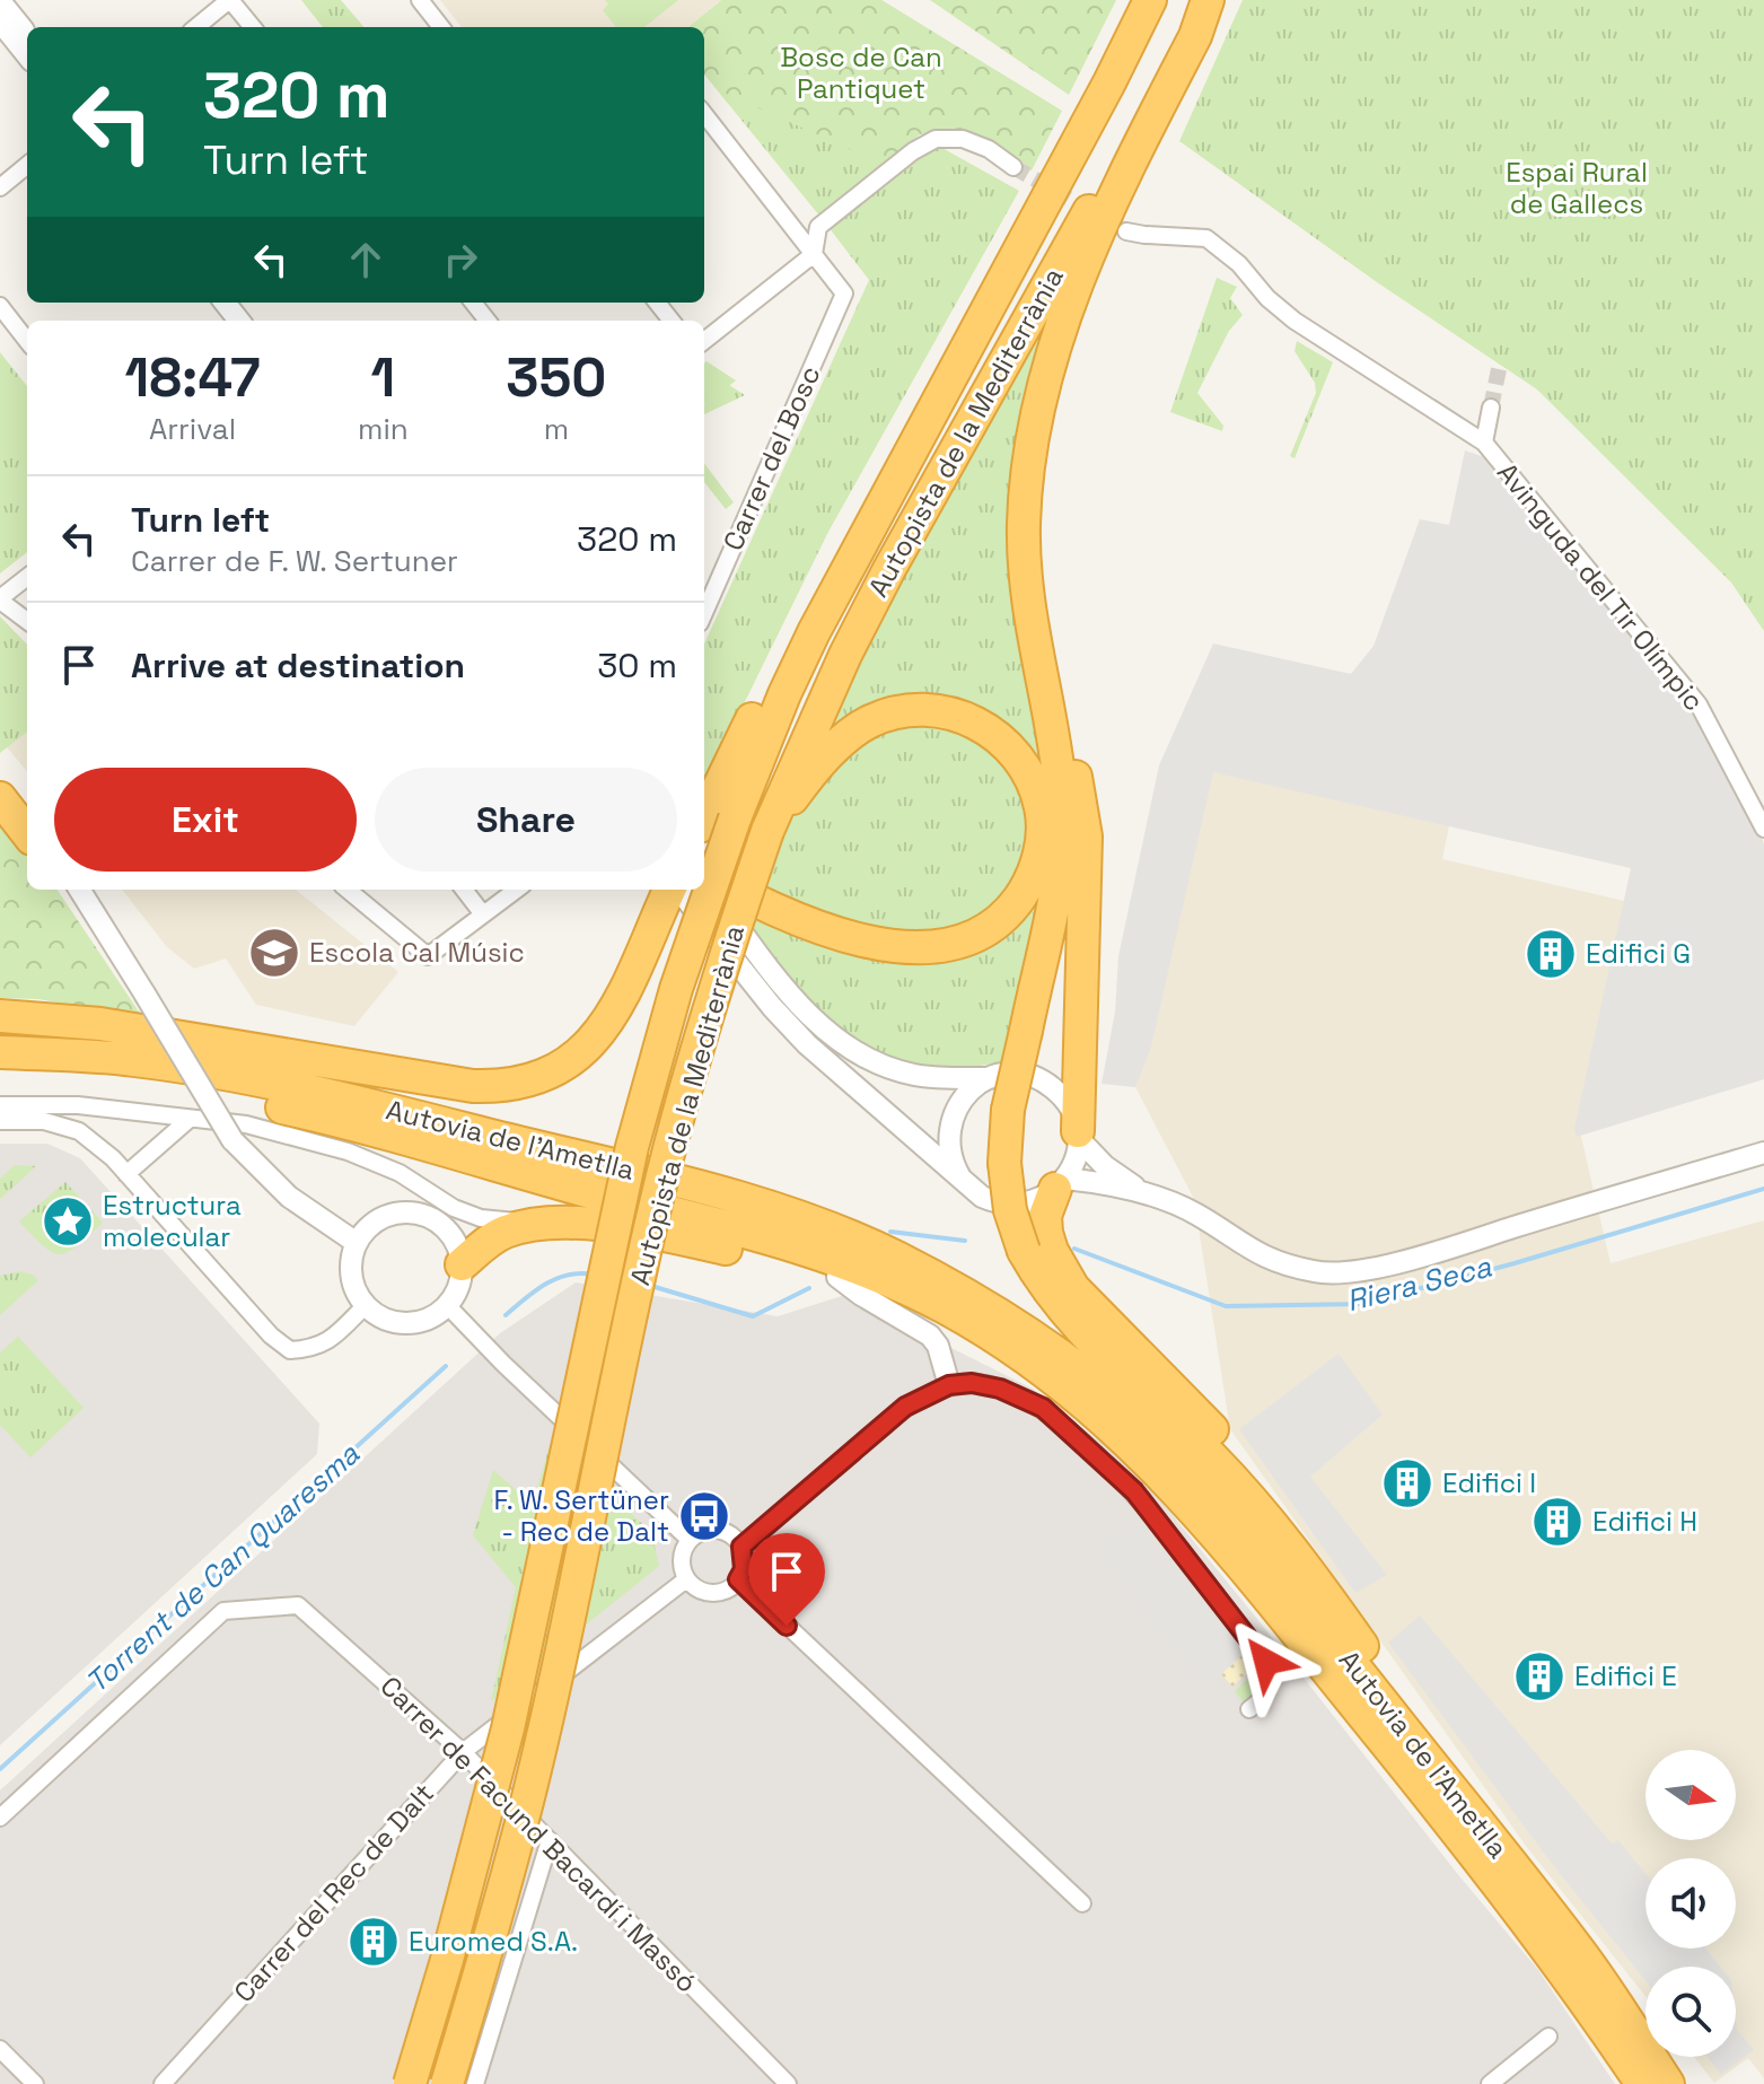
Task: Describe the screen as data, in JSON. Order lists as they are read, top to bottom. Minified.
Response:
{"streets":{"highway":["Autopista de la Mediterrània","Autovia de l'Ametlla"],"street":["Carrer del Bosc","Avinguda del Tir Olímpic","Carrer de Facund Bacardí i Massó","Carrer del Rec de Dalt"]},"crossings":[["Carrer de Facund Bacardí i Massó","Carrer del Rec de Dalt"]],"water":["Riera Seca","Torrent de Can Quaresma"],"parks":["Bosc de Can Pantiquet","Espai Rural de Gallecs"],"places":{"school or university":["Escola Cal Músic"],"building":["Edifici G","Edifici I","Edifici H","Edifici E","Euromed S.A."],"place":["Estructura molecular"],"bus stop":["F. W. Sertüner - Rec de Dalt"]},"north":"right","page":{"turn":["320 m","Turn left"],"eta":["18:47","Arrival","1","min","350","m"],"list":[{"name":"Turn left","note":"Carrer de F. W. Sertuner","value":"320 m"},{"name":"Arrive at destination","value":"30 m"}],"buttons":["Exit","Share"]}}
